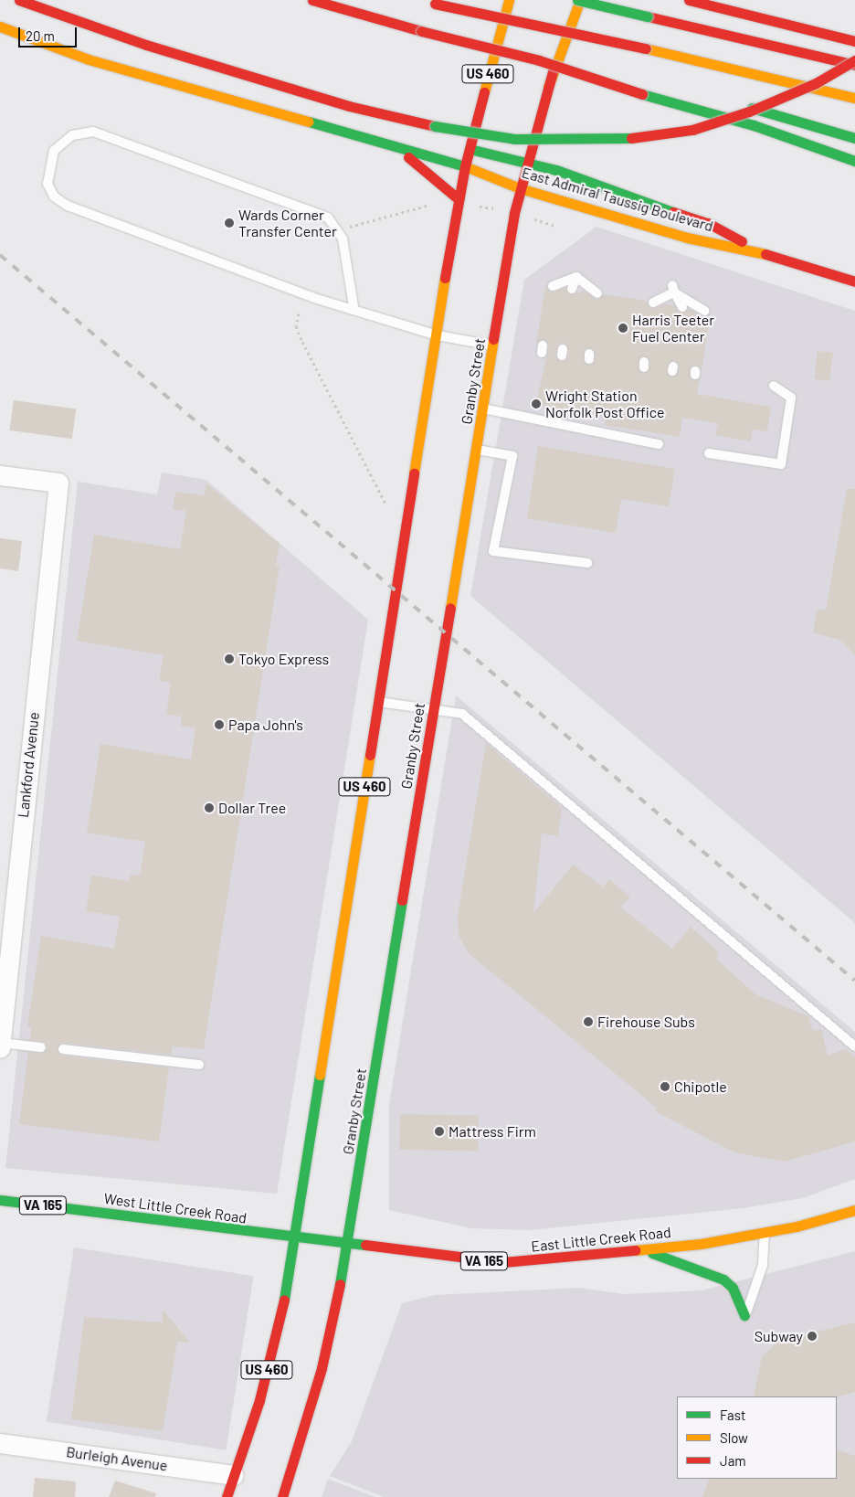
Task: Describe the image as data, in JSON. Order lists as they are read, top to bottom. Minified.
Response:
{"streets":{"main road":["US 460","East Admiral Taussig Boulevard","Granby Street","VA 165","West Little Creek Road","East Little Creek Road"],"street":["Lankford Avenue","Burleigh Avenue"]},"crossings":[["US 460","East Admiral Taussig Boulevard"],["US 460","West Little Creek Road"],["US 460","Burleigh Avenue"],["East Admiral Taussig Boulevard","Granby Street"],["Granby Street","West Little Creek Road"],["Granby Street","East Little Creek Road"],["West Little Creek Road","East Little Creek Road"]],"places":["Wards Corner Transfer Center","Harris Teeter Fuel Center","Wright Station Norfolk Post Office","Tokyo Express","Papa John's","Dollar Tree","Firehouse Subs","Chipotle","Mattress Firm","Subway"],"legend":["Fast","Slow","Jam"],"scale_bar":"20 m"}
